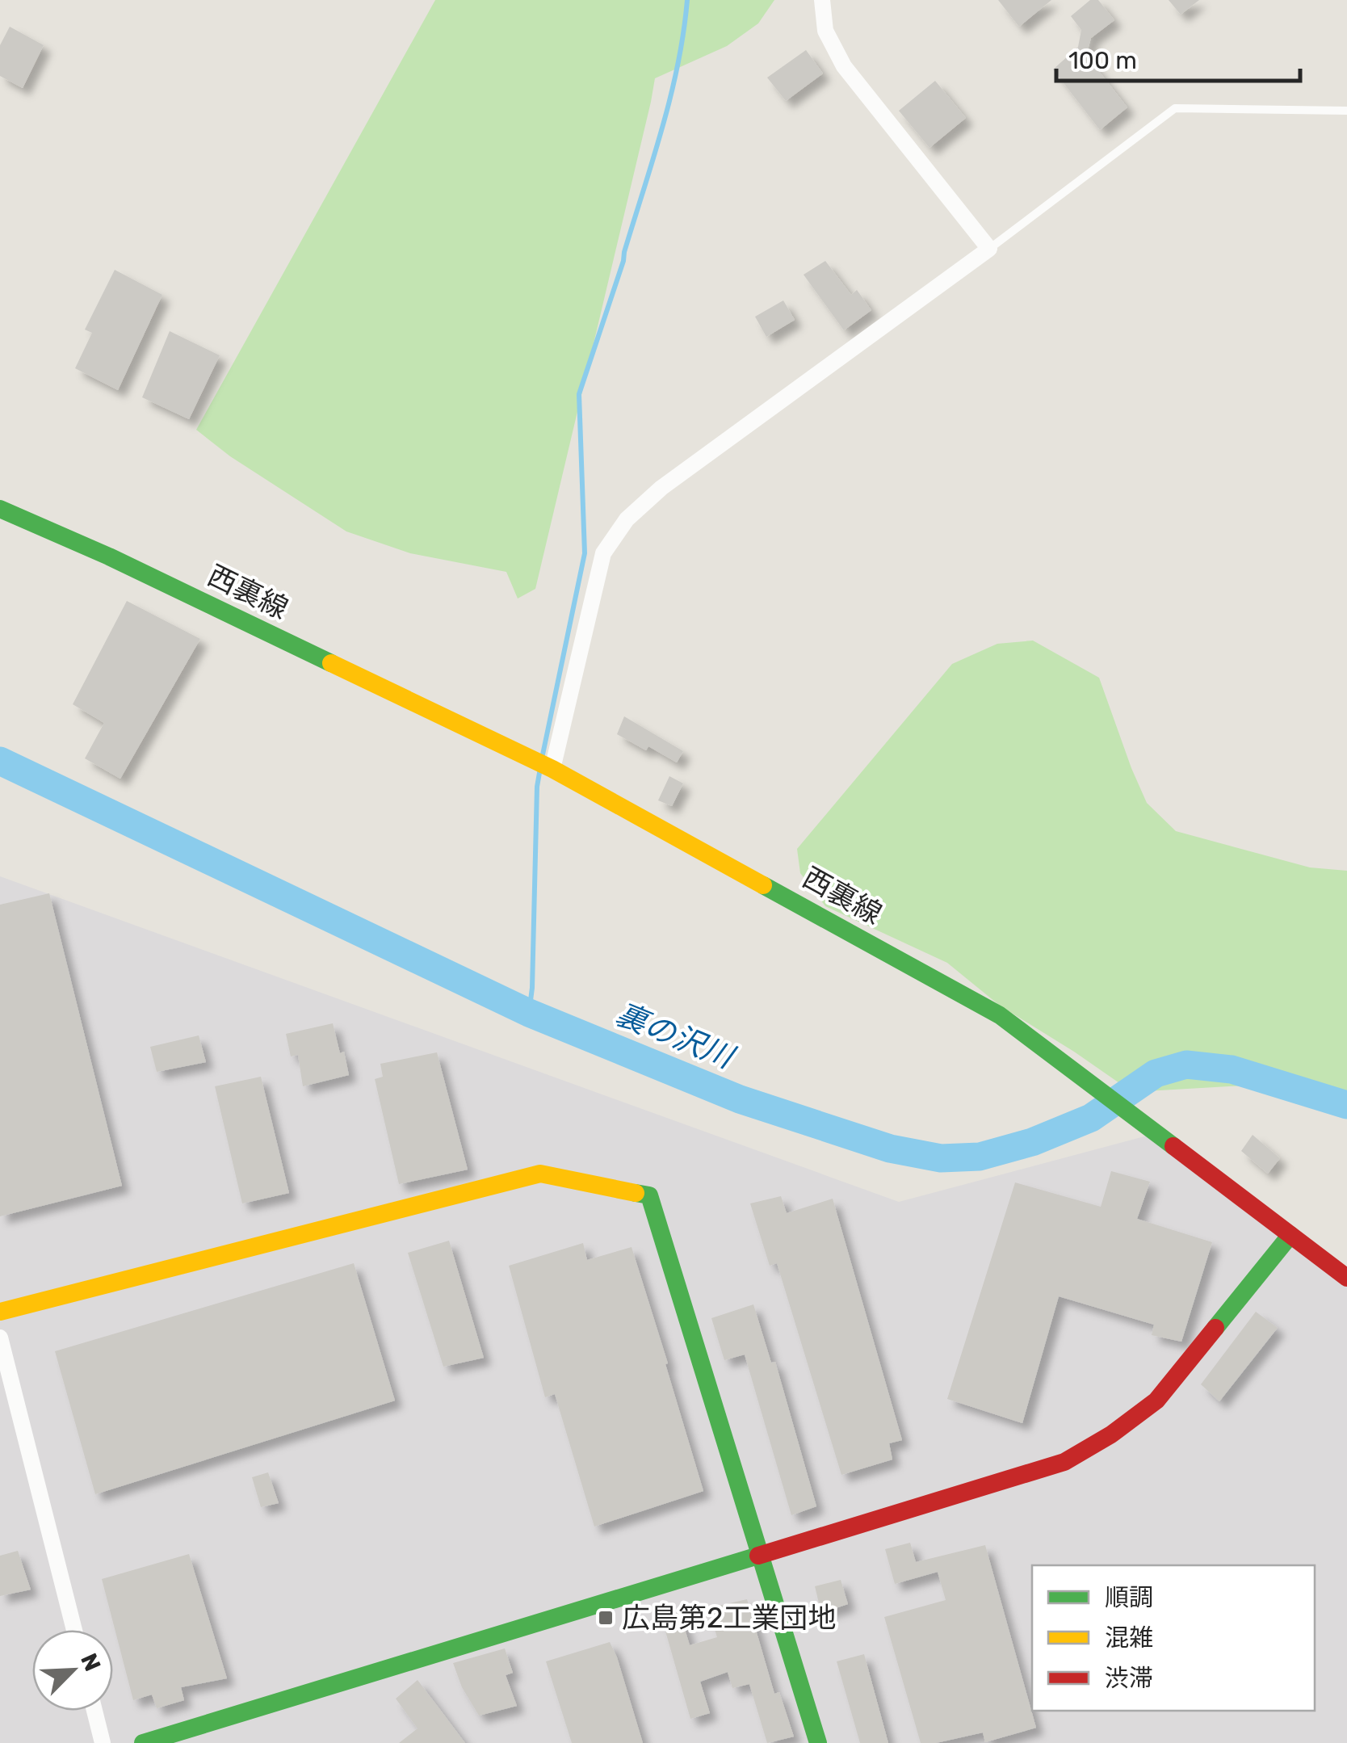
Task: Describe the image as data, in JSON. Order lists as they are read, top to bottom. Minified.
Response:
{"streets":{"street":["西裏線"]},"water":["裏の沢川"],"places":{"transit":["広島第2工業団地"]},"legend":["順調","混雑","渋滞"],"scale_bar":"100 m","north":"top right"}
